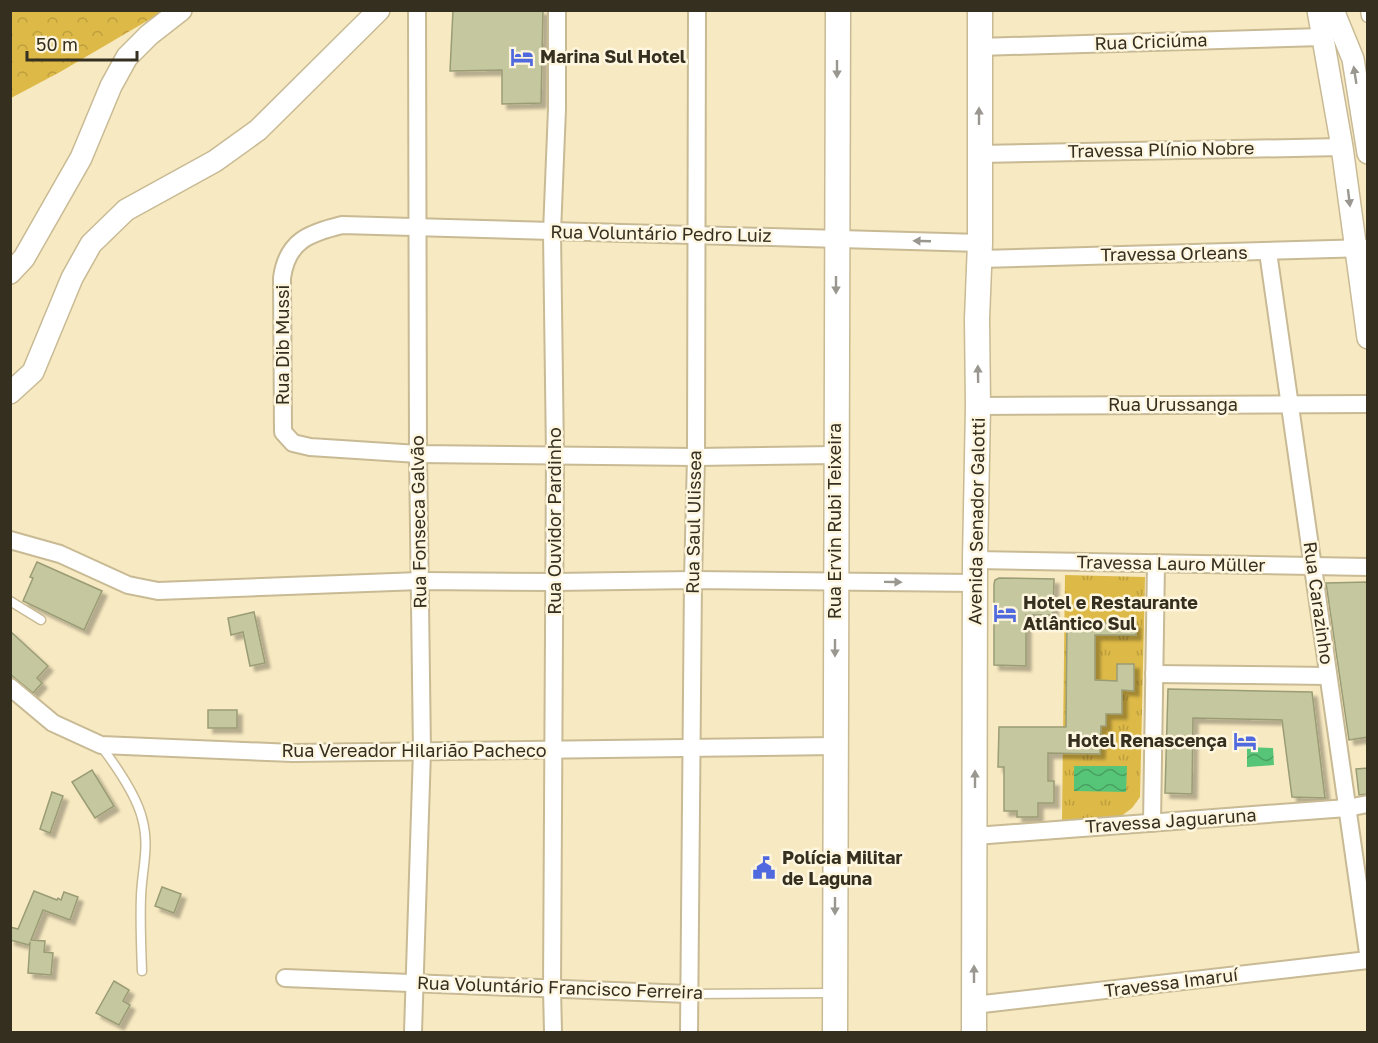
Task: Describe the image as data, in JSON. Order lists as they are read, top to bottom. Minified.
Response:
{"streets":{"main road":["Rua Ervin Rubi Teixeira","Avenida Senador Galotti"],"street":["Rua Criciúma","Travessa Plínio Nobre","Rua Voluntário Pedro Luiz","Travessa Orleans","Rua Dib Mussi","Rua Urussanga","Rua Ouvidor Pardinho","Rua Fonseca Galvão","Rua Saul Ulissea","Travessa Lauro Müller","Rua Carazinho","Rua Vereador Hilarião Pacheco","Travessa Jaguaruna","Travessa Imaruí","Rua Voluntário Francisco Ferreira"]},"crossings":[["Rua Criciúma","Avenida Senador Galotti"],["Travessa Plínio Nobre","Avenida Senador Galotti"],["Rua Voluntário Pedro Luiz","Travessa Orleans"],["Rua Voluntário Pedro Luiz","Rua Dib Mussi"],["Rua Voluntário Pedro Luiz","Rua Ouvidor Pardinho"],["Rua Voluntário Pedro Luiz","Rua Ervin Rubi Teixeira"],["Rua Voluntário Pedro Luiz","Avenida Senador Galotti"],["Rua Voluntário Pedro Luiz","Rua Fonseca Galvão"],["Rua Voluntário Pedro Luiz","Rua Saul Ulissea"],["Travessa Orleans","Avenida Senador Galotti"],["Travessa Orleans","Rua Carazinho"],["Rua Dib Mussi","Rua Fonseca Galvão"],["Rua Urussanga","Avenida Senador Galotti"],["Rua Urussanga","Rua Carazinho"],["Rua Ouvidor Pardinho","Travessa Lauro Müller"],["Rua Ouvidor Pardinho","Rua Vereador Hilarião Pacheco"],["Rua Ouvidor Pardinho","Rua Voluntário Francisco Ferreira"],["Rua Ervin Rubi Teixeira","Travessa Lauro Müller"],["Rua Ervin Rubi Teixeira","Rua Vereador Hilarião Pacheco"],["Rua Ervin Rubi Teixeira","Rua Voluntário Francisco Ferreira"],["Avenida Senador Galotti","Travessa Lauro Müller"],["Avenida Senador Galotti","Travessa Jaguaruna"],["Avenida Senador Galotti","Travessa Imaruí"],["Rua Fonseca Galvão","Travessa Lauro Müller"],["Rua Fonseca Galvão","Rua Vereador Hilarião Pacheco"],["Rua Fonseca Galvão","Rua Voluntário Francisco Ferreira"],["Rua Saul Ulissea","Travessa Lauro Müller"],["Rua Saul Ulissea","Rua Vereador Hilarião Pacheco"],["Rua Saul Ulissea","Rua Voluntário Francisco Ferreira"],["Travessa Lauro Müller","Rua Carazinho"],["Rua Carazinho","Travessa Jaguaruna"]],"one_way":["Rua Ervin Rubi Teixeira","Avenida Senador Galotti"],"places":{"hotel":["Marina Sul Hotel","Hotel e Restaurante Atlântico Sul","Hotel Renascença"],"public building":["Polícia Militar de Laguna"]},"scale_bar":"50 m"}
